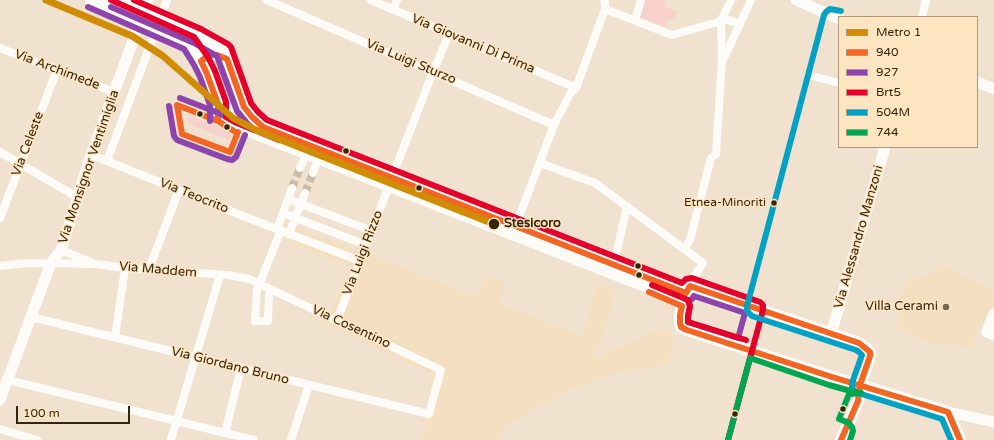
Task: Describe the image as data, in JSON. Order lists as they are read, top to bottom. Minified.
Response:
{"streets":{"main road":["Via Monsignor Ventimiglia","Via Alessandro Manzoni"],"street":["Via Giovanni Di Prima","Via Luigi Sturzo","Via Archimede","Via Celeste","Via Teocrito","Via Luigi Rizzo","Via Maddem","Via Cosentino","Via Giordano Bruno"]},"crossings":[["Via Giovanni Di Prima","Via Luigi Rizzo"],["Via Luigi Sturzo","Via Luigi Rizzo"],["Via Archimede","Via Celeste"],["Via Archimede","Via Monsignor Ventimiglia"],["Via Monsignor Ventimiglia","Via Teocrito"],["Via Monsignor Ventimiglia","Via Giordano Bruno"],["Via Teocrito","Via Luigi Rizzo"],["Via Luigi Rizzo","Via Cosentino"],["Via Maddem","Via Cosentino"],["Via Cosentino","Via Giordano Bruno"]],"places":["Etnea-Minoriti","Stesicoro","Villa Cerami"],"lines":["metro line 1","transit line Brt5","transit line 927","transit line 504M","transit line 940","transit line 744"],"legend":["Metro 1","940","927","Brt5","504M","744"],"scale_bar":"100 m"}
